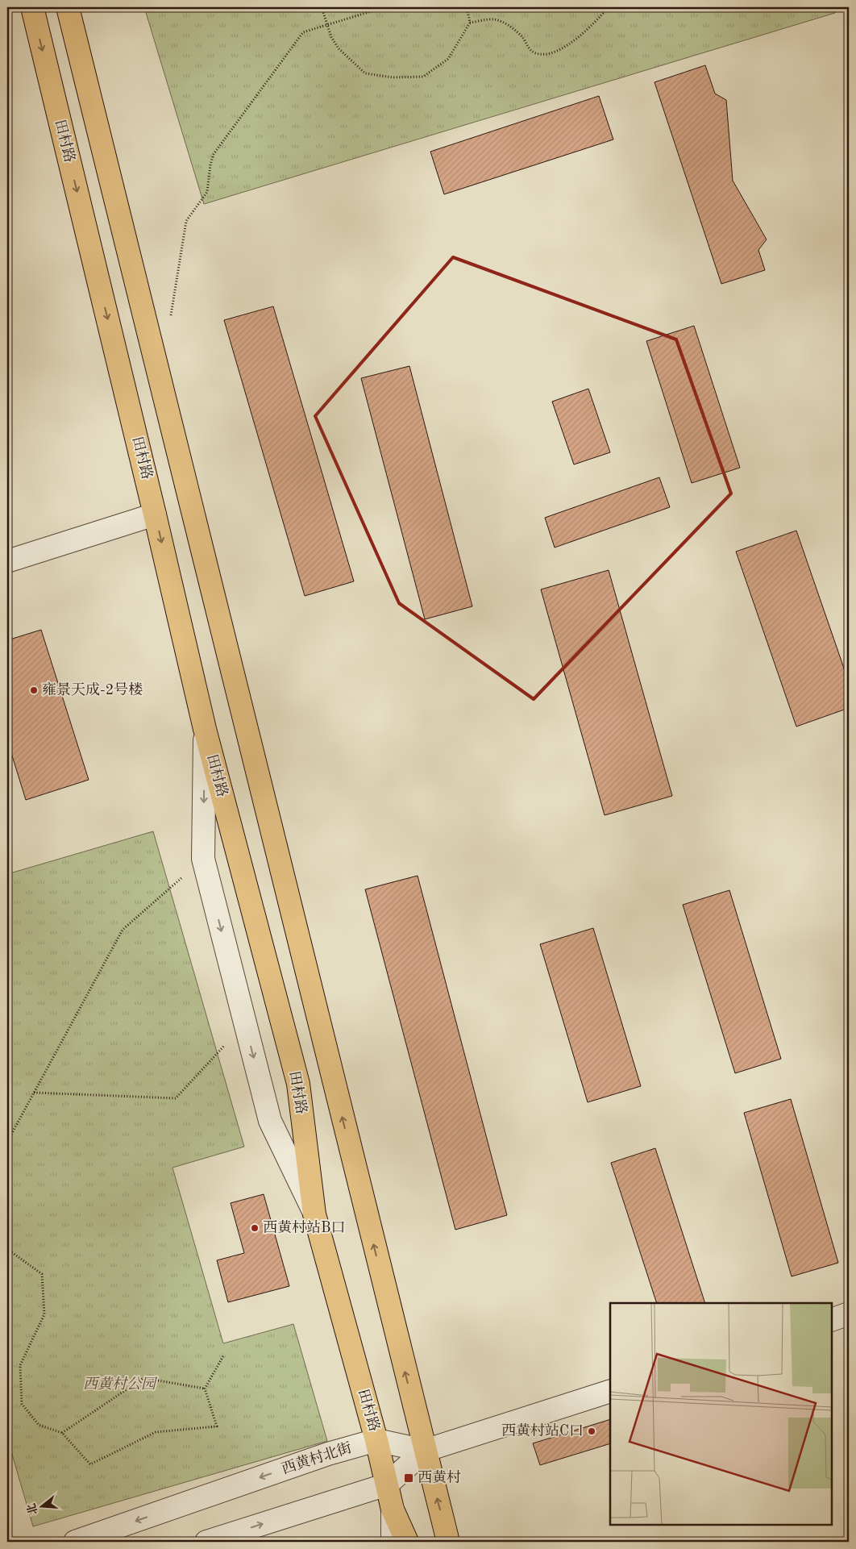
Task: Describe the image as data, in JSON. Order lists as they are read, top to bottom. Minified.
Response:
{"streets":{"main road":["田村路"],"street":["西黄村北街"]},"crossings":[["田村路","西黄村北街"]],"parks":["西黄村公园"],"places":{"other":["雍景天成-2号楼","西黄村站B口","西黄村站C口"],"transit":["西黄村"]},"north":"left"}
